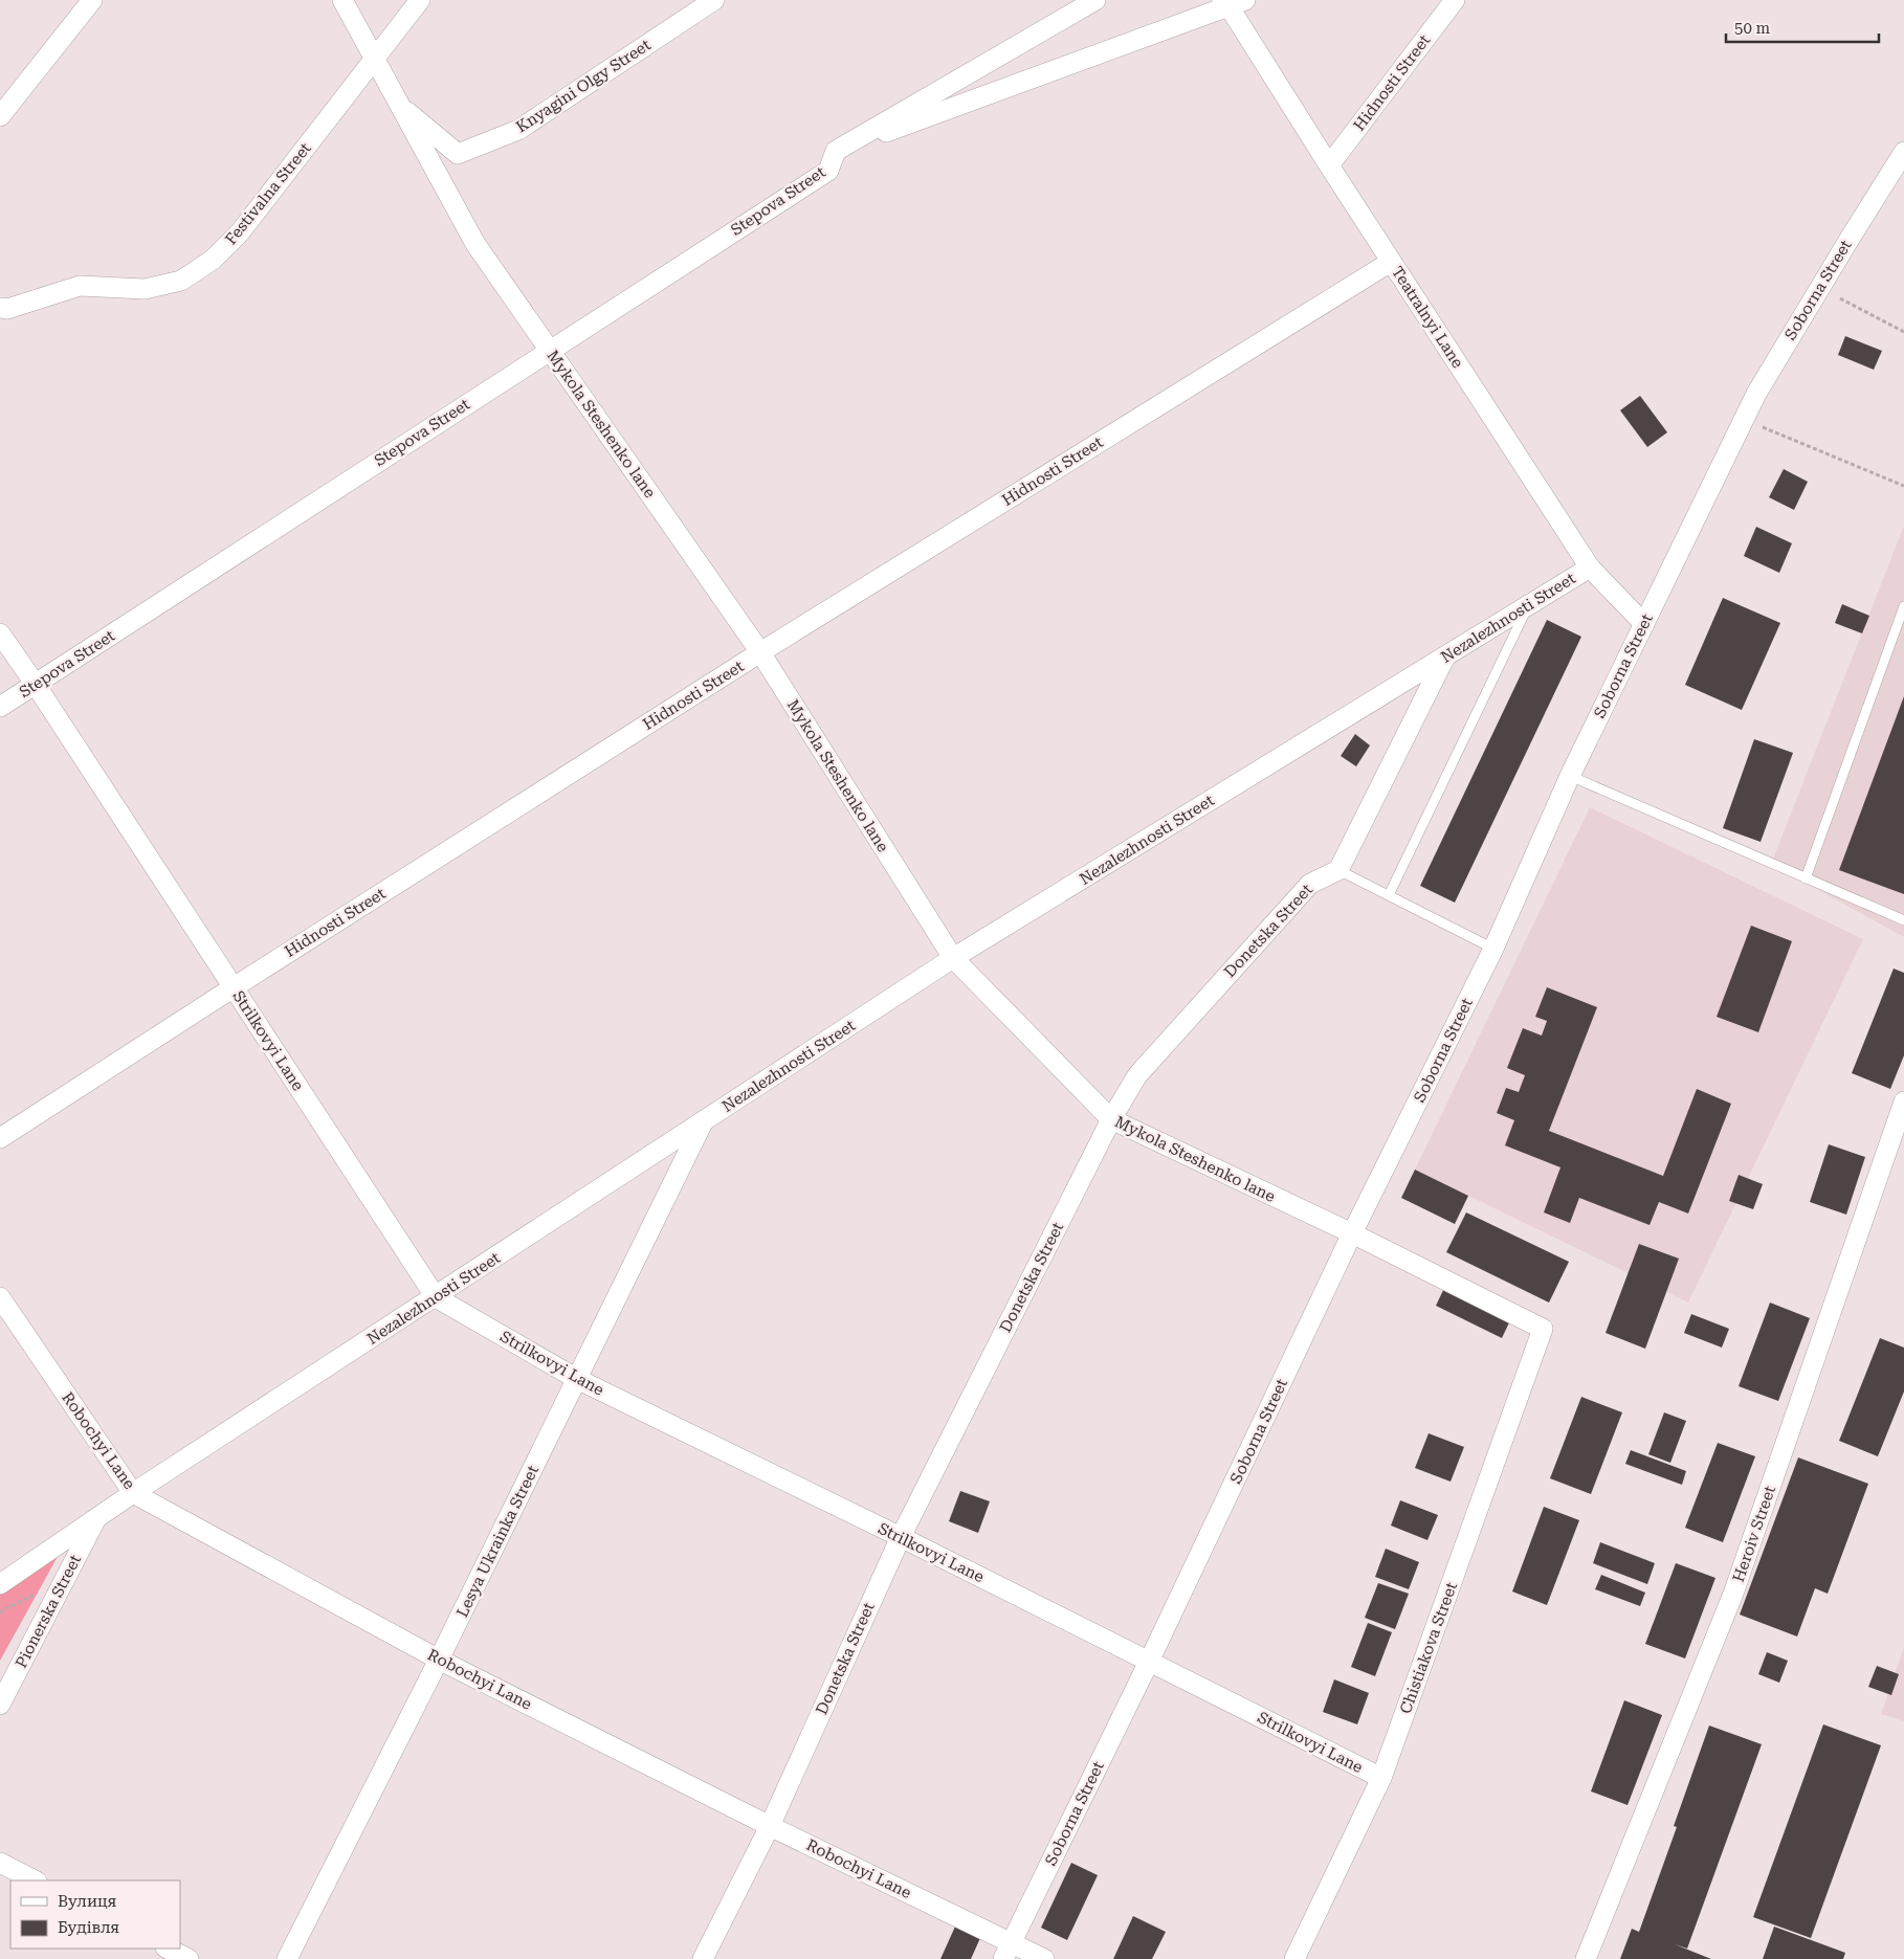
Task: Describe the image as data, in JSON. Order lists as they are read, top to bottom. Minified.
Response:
{"streets":{"street":["Hidnosti Street","Knyagini Olgy Street","Festivalna Street","Stepova Street","Soborna Street","Teatralnyi Lane","Mykola Steshenko lane","Nezalezhnosti Street","Donetska Street","Strilkovyi Lane","Robochyi Lane","Heroiv Street","Lesya Ukrainka Street","Pionerska Street","Chistiakova Street"]},"crossings":[["Hidnosti Street","Teatralnyi Lane"],["Hidnosti Street","Mykola Steshenko lane"],["Hidnosti Street","Strilkovyi Lane"],["Knyagini Olgy Street","Mykola Steshenko lane"],["Festivalna Street","Mykola Steshenko lane"],["Stepova Street","Teatralnyi Lane"],["Stepova Street","Mykola Steshenko lane"],["Stepova Street","Strilkovyi Lane"],["Soborna Street","Teatralnyi Lane"],["Soborna Street","Mykola Steshenko lane"],["Soborna Street","Strilkovyi Lane"],["Soborna Street","Robochyi Lane"],["Teatralnyi Lane","Nezalezhnosti Street"],["Mykola Steshenko lane","Nezalezhnosti Street"],["Mykola Steshenko lane","Donetska Street"],["Mykola Steshenko lane","Chistiakova Street"],["Nezalezhnosti Street","Strilkovyi Lane"],["Nezalezhnosti Street","Robochyi Lane"],["Nezalezhnosti Street","Lesya Ukrainka Street"],["Nezalezhnosti Street","Pionerska Street"],["Donetska Street","Strilkovyi Lane"],["Donetska Street","Robochyi Lane"],["Strilkovyi Lane","Lesya Ukrainka Street"],["Strilkovyi Lane","Chistiakova Street"],["Robochyi Lane","Lesya Ukrainka Street"]],"legend":["Вулиця","Будівля"],"scale_bar":"50 m"}
